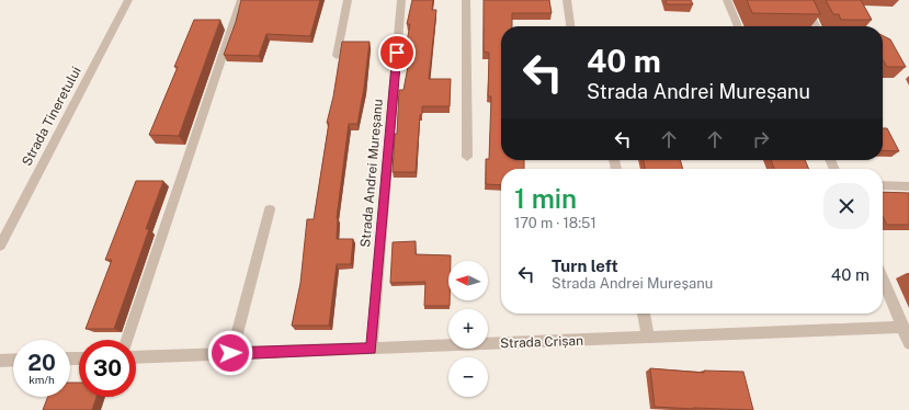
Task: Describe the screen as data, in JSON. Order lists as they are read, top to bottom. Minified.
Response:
{"streets":{"street":["Strada Tineretului","Strada Andrei Mureșanu","Strada Crișan"]},"crossings":[["Strada Andrei Mureșanu","Strada Crișan"]],"north":"left","page":{"turn":["40 m","Strada Andrei Mureșanu"],"heading":["1 min","170 m · 18:51"],"list":[{"name":"Turn left","note":"Strada Andrei Mureșanu","value":"40 m"}],"map_buttons":["+","−"],"speed":"20 km/h","limit":"30"}}
